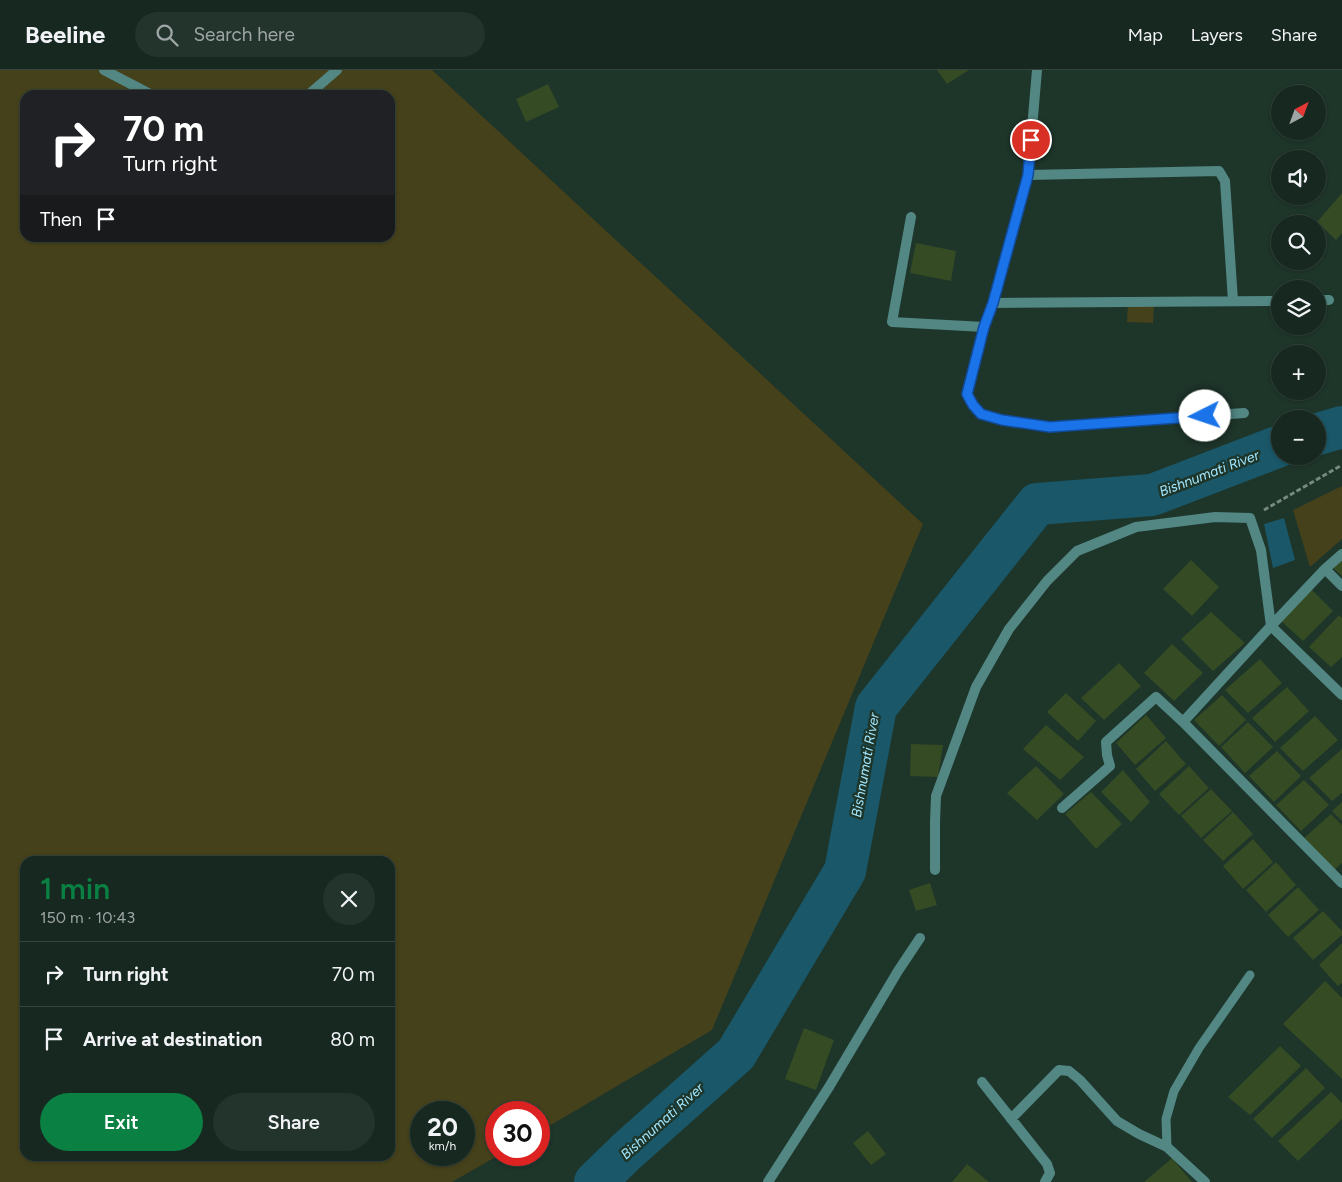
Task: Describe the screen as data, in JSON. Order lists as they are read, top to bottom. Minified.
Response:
{"water":["Bishnumati River"],"north":"top right","page":{"header":"Beeline","search":"Search here","nav":["Map","Layers","Share"],"map_buttons":["+","−"],"turn":["70 m","Turn right"],"then":"Then","heading":["1 min","150 m · 10:43"],"list":[{"name":"Turn right","value":"70 m"},{"name":"Arrive at destination","value":"80 m"}],"buttons":["Exit","Share"],"speed":"20 km/h","limit":"30"}}
